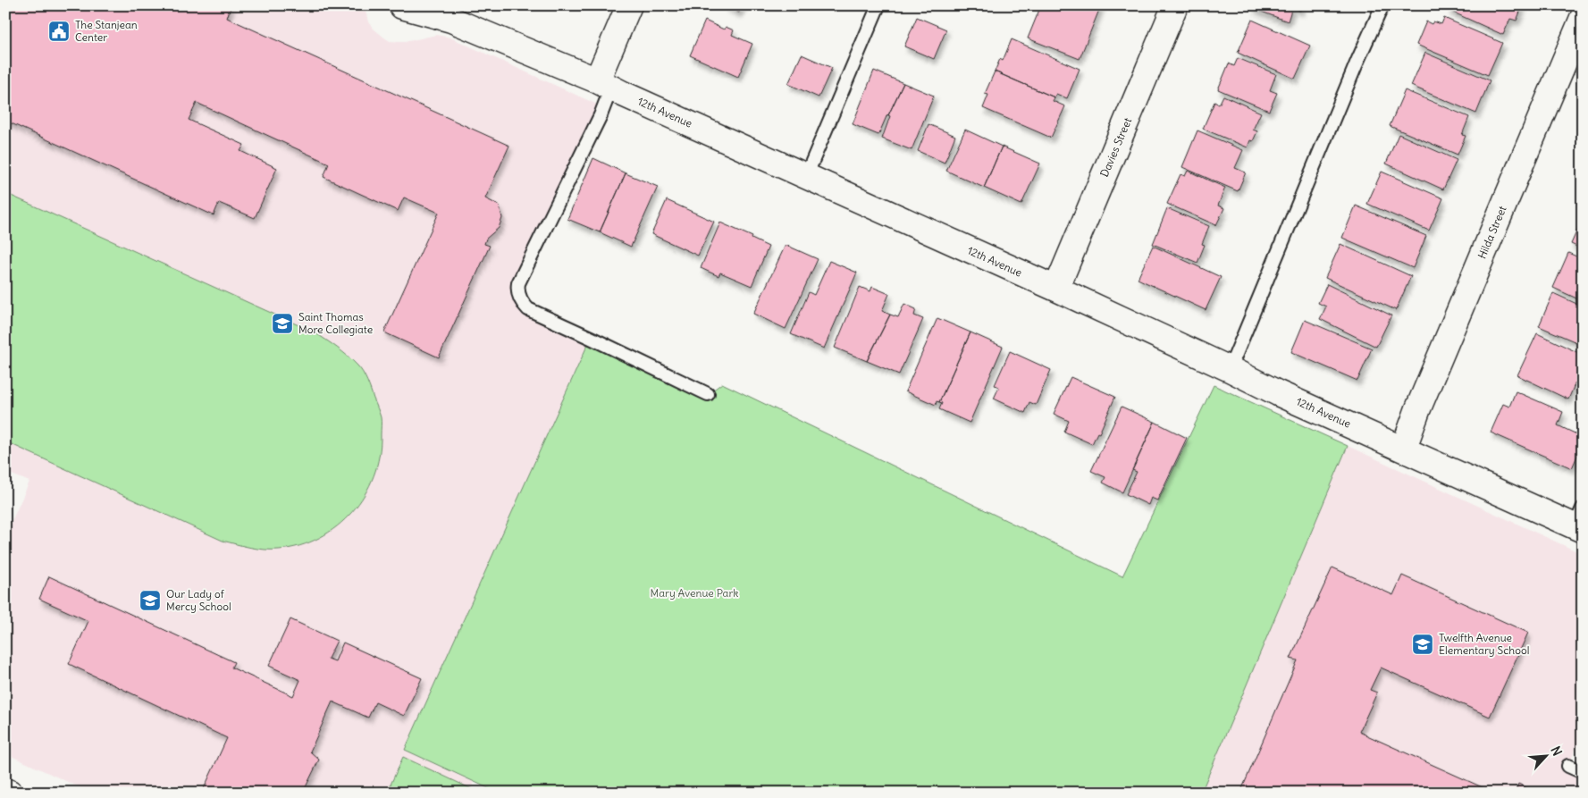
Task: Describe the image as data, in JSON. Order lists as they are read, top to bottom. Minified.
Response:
{"streets":{"street":["12th Avenue","Davies Street","Hilda Street"]},"crossings":[["12th Avenue","Davies Street"],["12th Avenue","Hilda Street"]],"parks":["Mary Avenue Park"],"places":{"public building":["The Stanjean Center"],"school or university":["Saint Thomas More Collegiate","Our Lady of Mercy School","Twelfth Avenue Elementary School"]},"north":"top right"}
